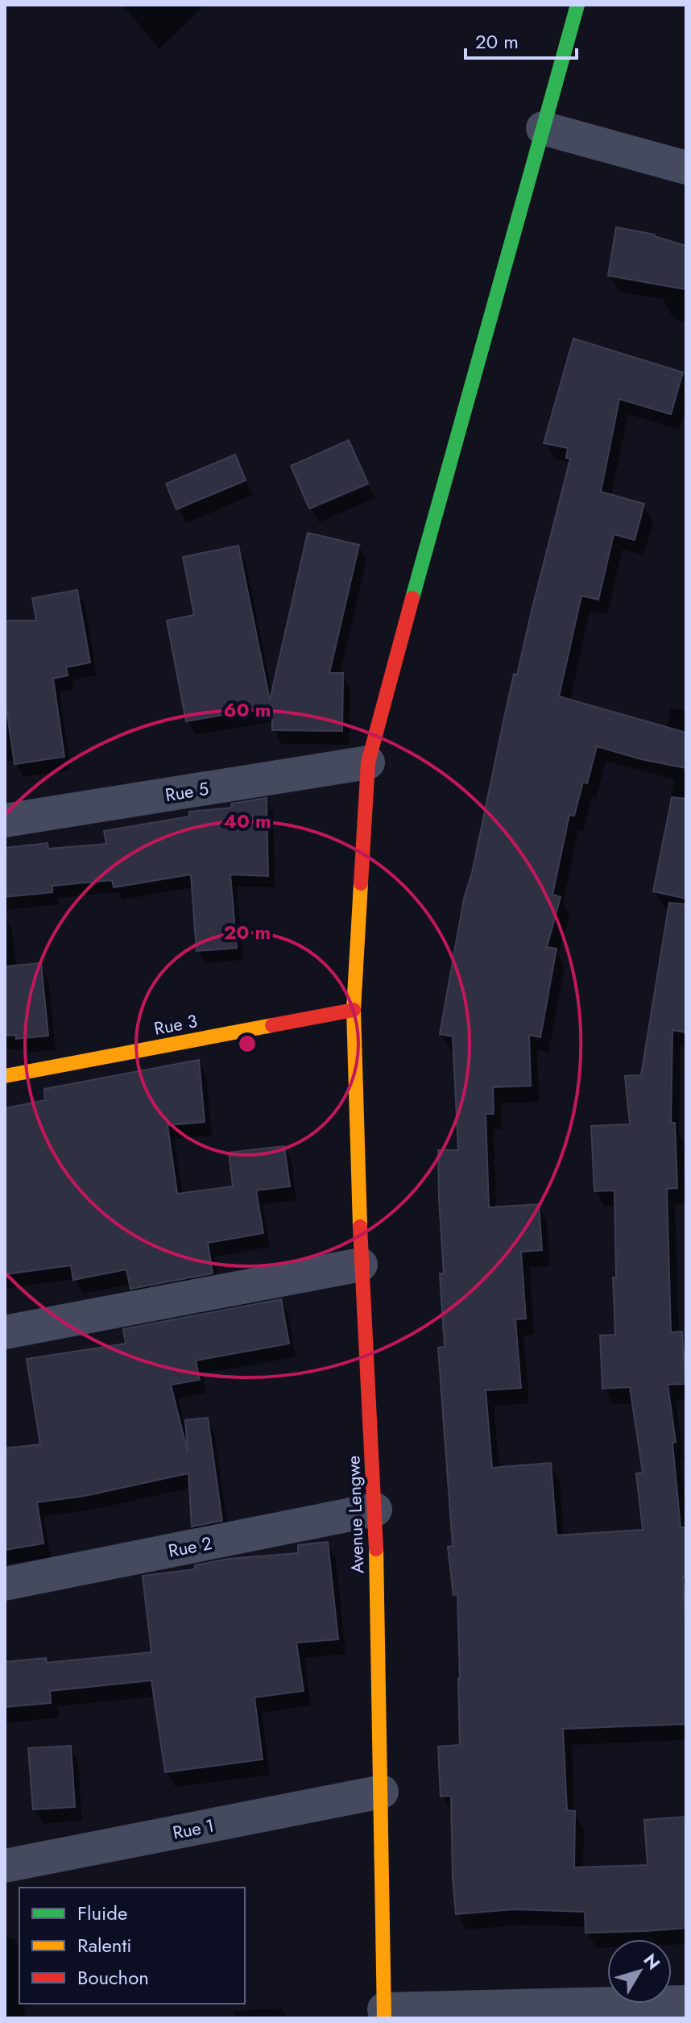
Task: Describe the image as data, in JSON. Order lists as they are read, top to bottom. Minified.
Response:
{"streets":{"street":["Rue 5","Rue 3","Avenue Lengwe","Rue 2","Rue 1"]},"crossings":[["Rue 5","Avenue Lengwe"],["Rue 3","Avenue Lengwe"],["Avenue Lengwe","Rue 2"],["Avenue Lengwe","Rue 1"]],"legend":["Fluide","Ralenti","Bouchon"],"scale_bar":"20 m","north":"top right","rings":["60 m","40 m","20 m"]}
